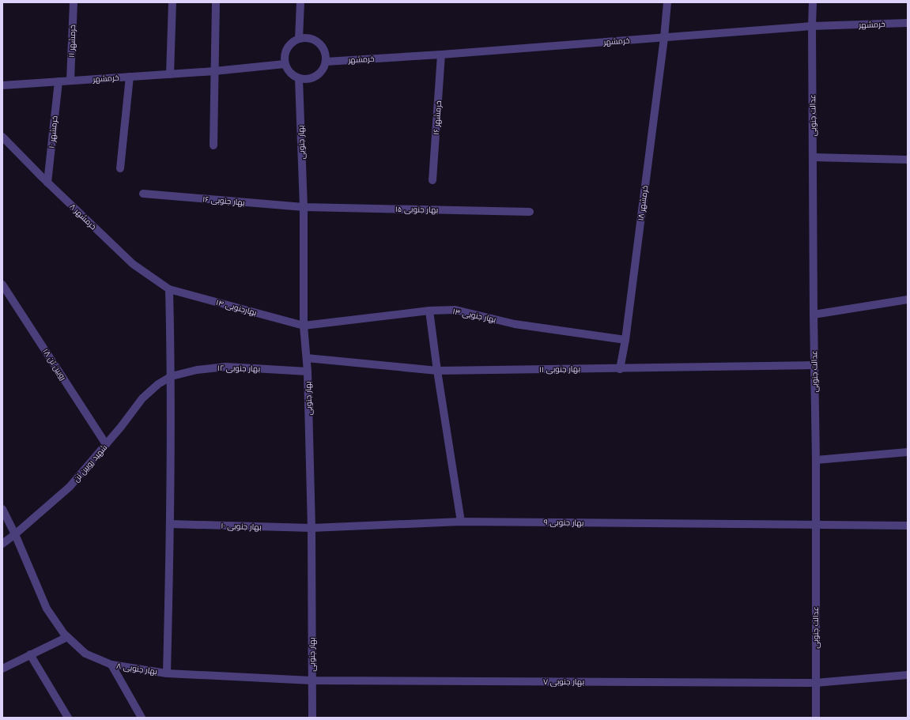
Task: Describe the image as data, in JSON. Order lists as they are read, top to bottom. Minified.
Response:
{"streets":{"street":["خرمشهر","خرمشهر ۱۱","عدالت جنوبی","خرمشهر ۱۶","خرمشهر ۱۰","بهار جنوبی","بهار جنوبی ۱۶","خرمشهر ۱۸","بهار جنوبی ۱۵","خرمشهر ۸","بهارجنوبی ۱۴","بهار جنوبی ۱۳","رویین تن ۱۸","بهار جنوبی ۱۲","بهار جنوبی ۱۱","شهید رویین تن","بهار جنوبی ۹","بهار جنوبی ۱۰","بهار جنوبی ۸","بهار جنوبی ۷"]},"crossings":[["خرمشهر","خرمشهر ۱۱"],["خرمشهر","عدالت جنوبی"],["خرمشهر","خرمشهر ۱۶"],["خرمشهر","خرمشهر ۱۰"],["خرمشهر","بهار جنوبی"],["خرمشهر","خرمشهر ۱۸"],["عدالت جنوبی","بهار جنوبی ۱۱"],["عدالت جنوبی","بهار جنوبی ۹"],["عدالت جنوبی","بهار جنوبی ۷"],["خرمشهر ۱۰","خرمشهر ۸"],["بهار جنوبی","بهار جنوبی ۱۶"],["بهار جنوبی","بهار جنوبی ۱۵"],["بهار جنوبی","بهارجنوبی ۱۴"],["بهار جنوبی","بهار جنوبی ۱۳"],["بهار جنوبی","بهار جنوبی ۱۲"],["بهار جنوبی","بهار جنوبی ۱۱"],["بهار جنوبی","بهار جنوبی ۹"],["بهار جنوبی","بهار جنوبی ۱۰"],["بهار جنوبی","بهار جنوبی ۸"],["بهار جنوبی","بهار جنوبی ۷"],["بهار جنوبی ۱۶","بهار جنوبی ۱۵"],["خرمشهر ۱۸","بهار جنوبی ۱۳"],["خرمشهر ۱۸","بهار جنوبی ۱۱"],["خرمشهر ۸","بهارجنوبی ۱۴"],["بهارجنوبی ۱۴","بهار جنوبی ۱۳"],["رویین تن ۱۸","شهید رویین تن"],["بهار جنوبی ۱۲","شهید رویین تن"],["شهید رویین تن","بهار جنوبی ۸"],["بهار جنوبی ۹","بهار جنوبی ۱۰"],["بهار جنوبی ۸","بهار جنوبی ۷"]]}
